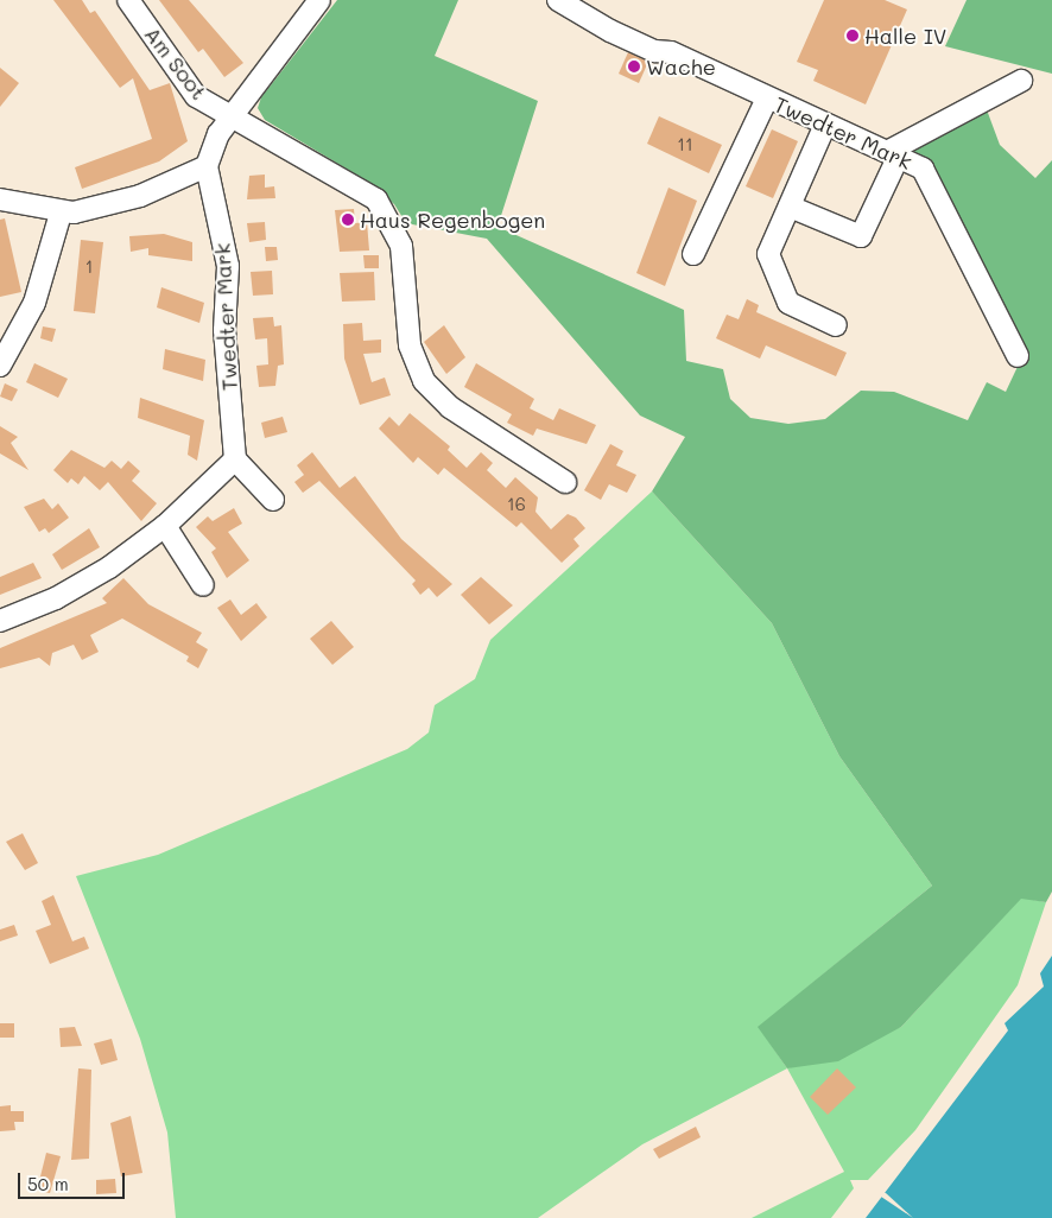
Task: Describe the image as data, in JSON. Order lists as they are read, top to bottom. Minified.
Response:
{"streets":{"street":["Am Soot","Twedter Mark"]},"places":["Halle IV","Wache","Haus Regenbogen"],"house_numbers":["11","1","16"],"scale_bar":"50 m"}
